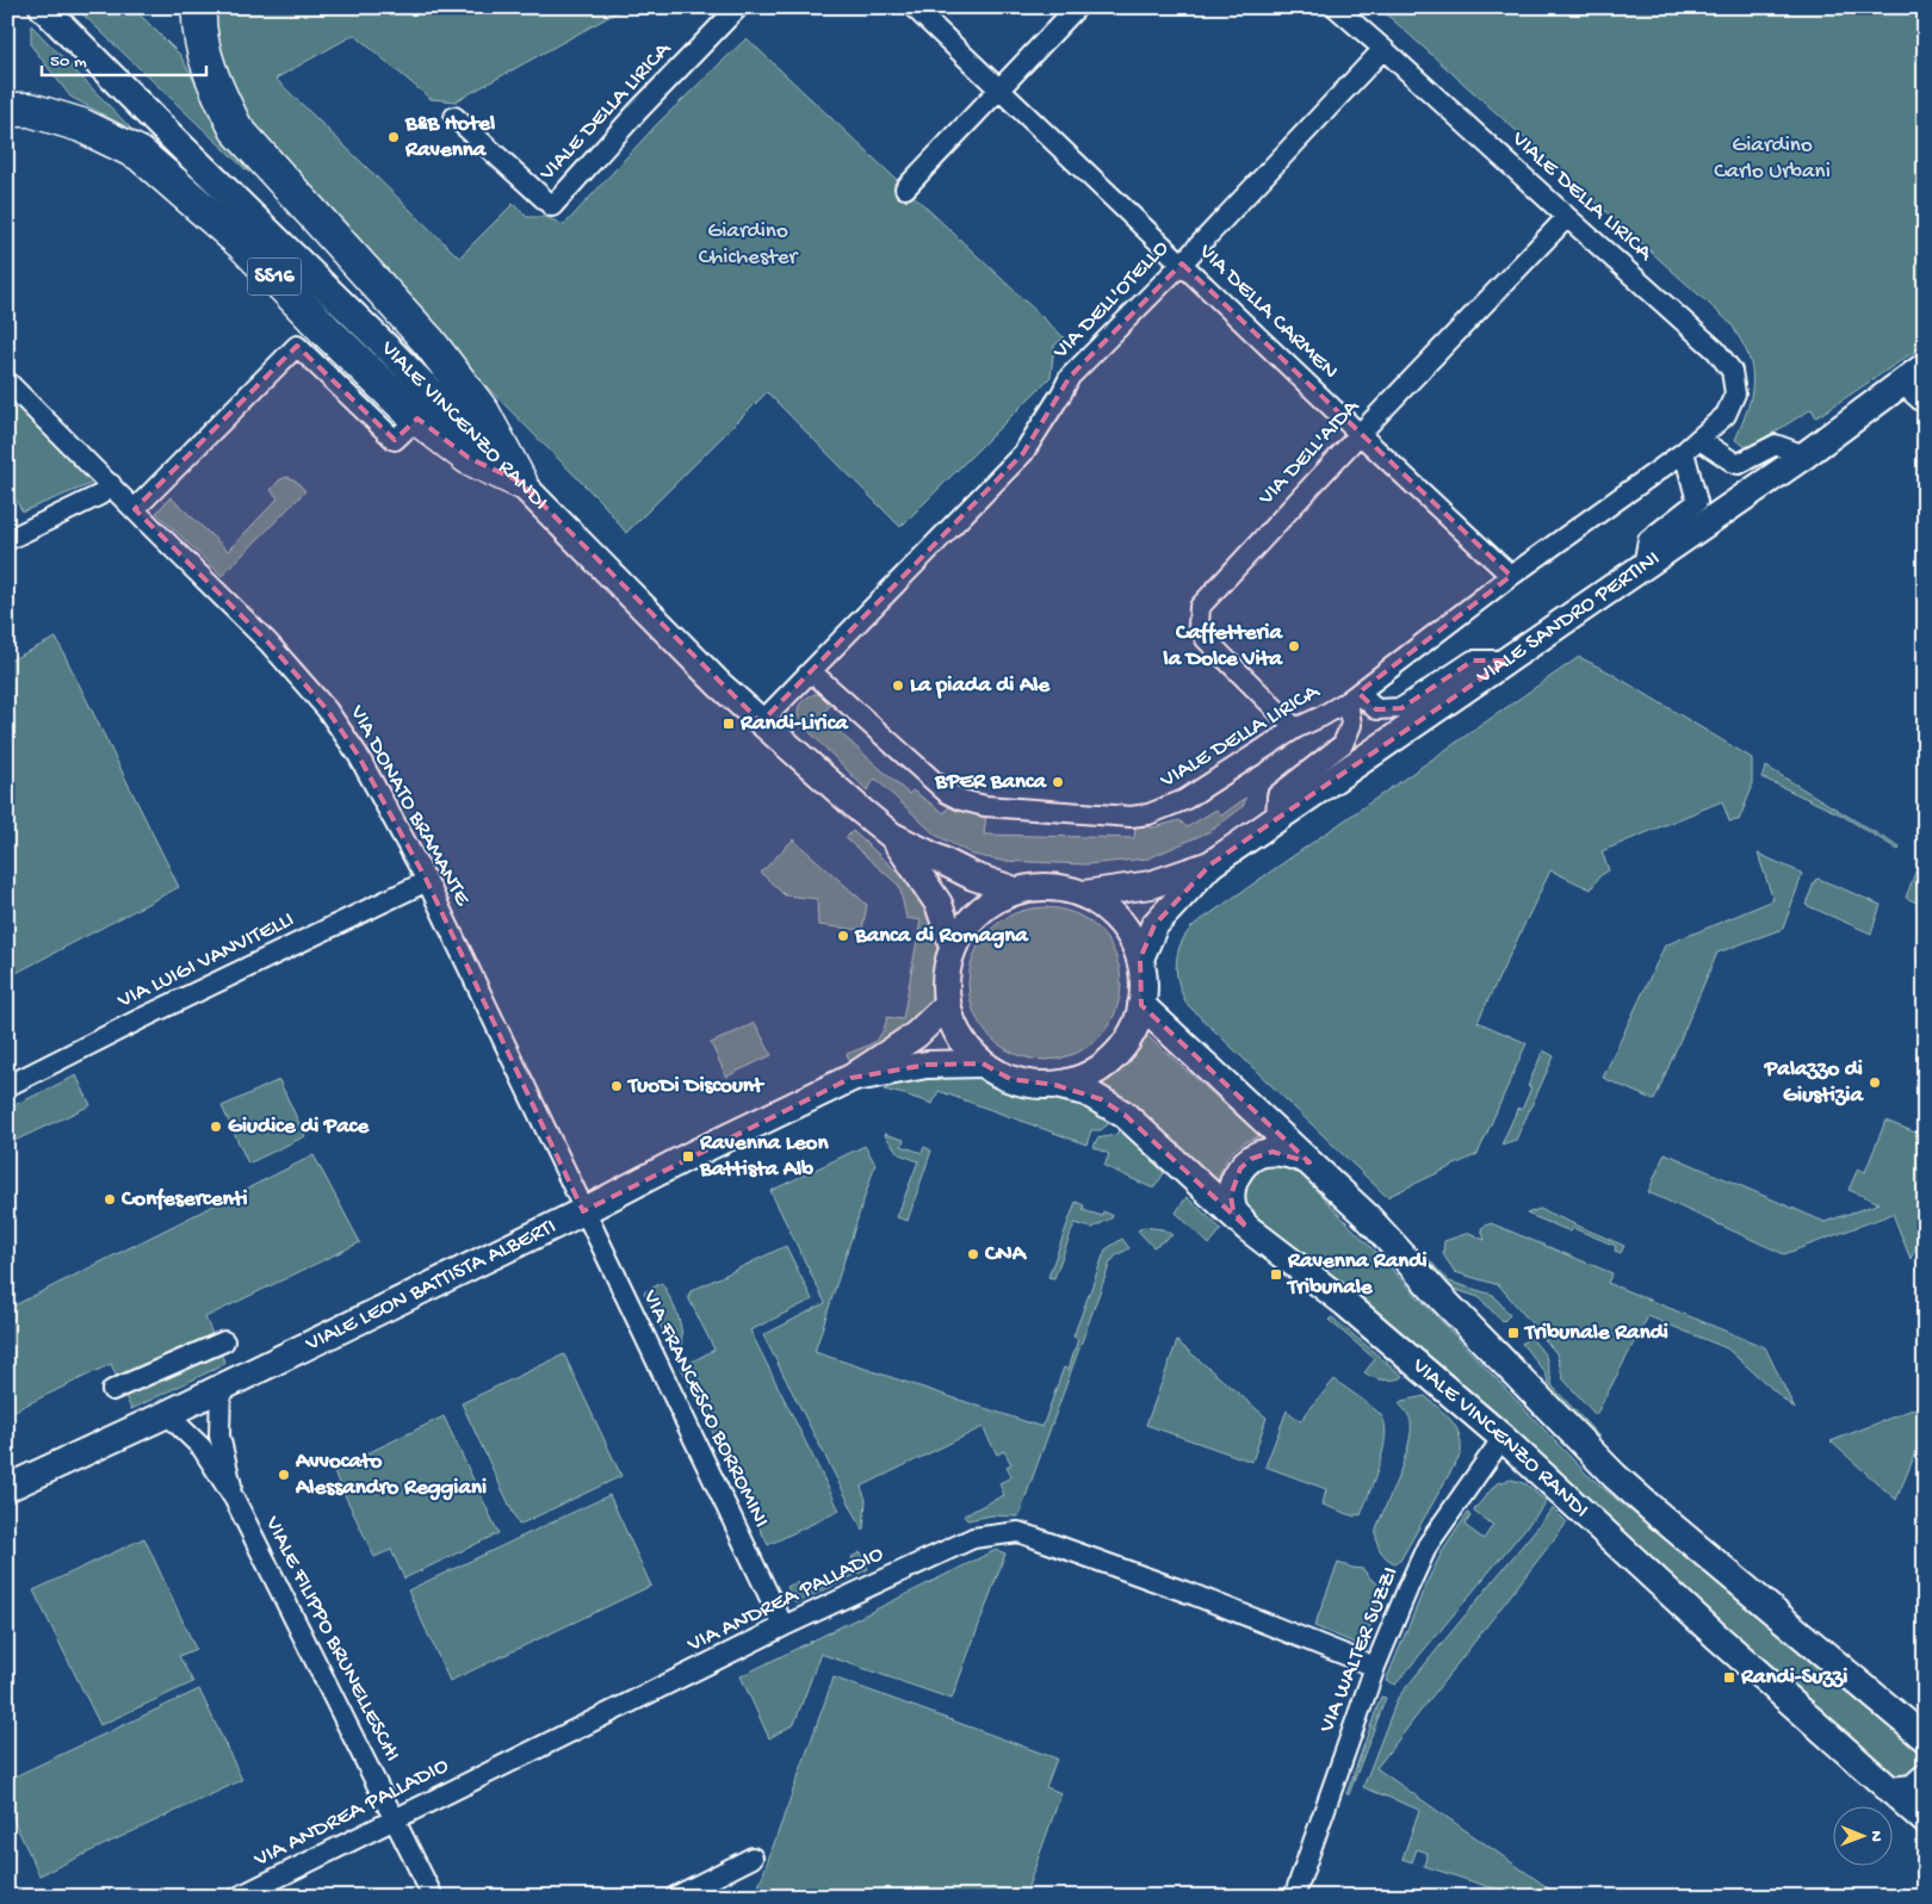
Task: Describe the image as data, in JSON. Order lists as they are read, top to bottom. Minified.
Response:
{"streets":{"highway":["SS16"],"street":["VIALE DELLA LIRICA","VIA DELL'OTELLO","VIA DELLA CARMEN","VIALE VINCENZO RANDI","VIA DELL'AIDA","VIALE SANDRO PERTINI","VIA DONATO BRAMANTE","VIA LUIGI VANVITELLI","VIALE LEON BATTISTA ALBERTI","VIA FRANCESCO BORROMINI","VIA ANDREA PALLADIO","VIALE FILIPPO BRUNELLESCHI","VIA WALTER SUZZI"]},"crossings":[["VIALE DELLA LIRICA","VIA DELL'OTELLO"],["VIALE DELLA LIRICA","VIA DELLA CARMEN"],["VIALE DELLA LIRICA","VIA DELL'AIDA"],["VIALE DELLA LIRICA","VIALE SANDRO PERTINI"],["SS16","VIALE VINCENZO RANDI"],["VIA DELL'OTELLO","VIA DELLA CARMEN"],["VIA DELL'OTELLO","VIALE VINCENZO RANDI"],["VIA DELLA CARMEN","VIA DELL'AIDA"],["VIALE VINCENZO RANDI","VIALE SANDRO PERTINI"],["VIALE VINCENZO RANDI","VIALE LEON BATTISTA ALBERTI"],["VIALE VINCENZO RANDI","VIA WALTER SUZZI"],["VIALE SANDRO PERTINI","VIALE LEON BATTISTA ALBERTI"],["VIA DONATO BRAMANTE","VIA LUIGI VANVITELLI"],["VIA DONATO BRAMANTE","VIALE LEON BATTISTA ALBERTI"],["VIA DONATO BRAMANTE","VIA FRANCESCO BORROMINI"],["VIALE LEON BATTISTA ALBERTI","VIA FRANCESCO BORROMINI"],["VIALE LEON BATTISTA ALBERTI","VIALE FILIPPO BRUNELLESCHI"],["VIA FRANCESCO BORROMINI","VIA ANDREA PALLADIO"],["VIA ANDREA PALLADIO","VIALE FILIPPO BRUNELLESCHI"],["VIA ANDREA PALLADIO","VIA WALTER SUZZI"]],"parks":["Giardino Carlo Urbani","Giardino Chichester"],"places":{"other":["B&B Hotel Ravenna","Caffetteria la Dolce Vita","La piada di Ale","BPER Banca","Banca di Romagna","Palazzo di Giustizia","TuoDi Discount","Giudice di Pace","Confesercenti","CNA","Avvocato Alessandro Reggiani"],"transit":["Randi-Lirica","Ravenna Leon Battista Alb","Ravenna Randi Tribunale","Tribunale Randi","Randi-Suzzi"]},"scale_bar":"50 m","north":"right"}
